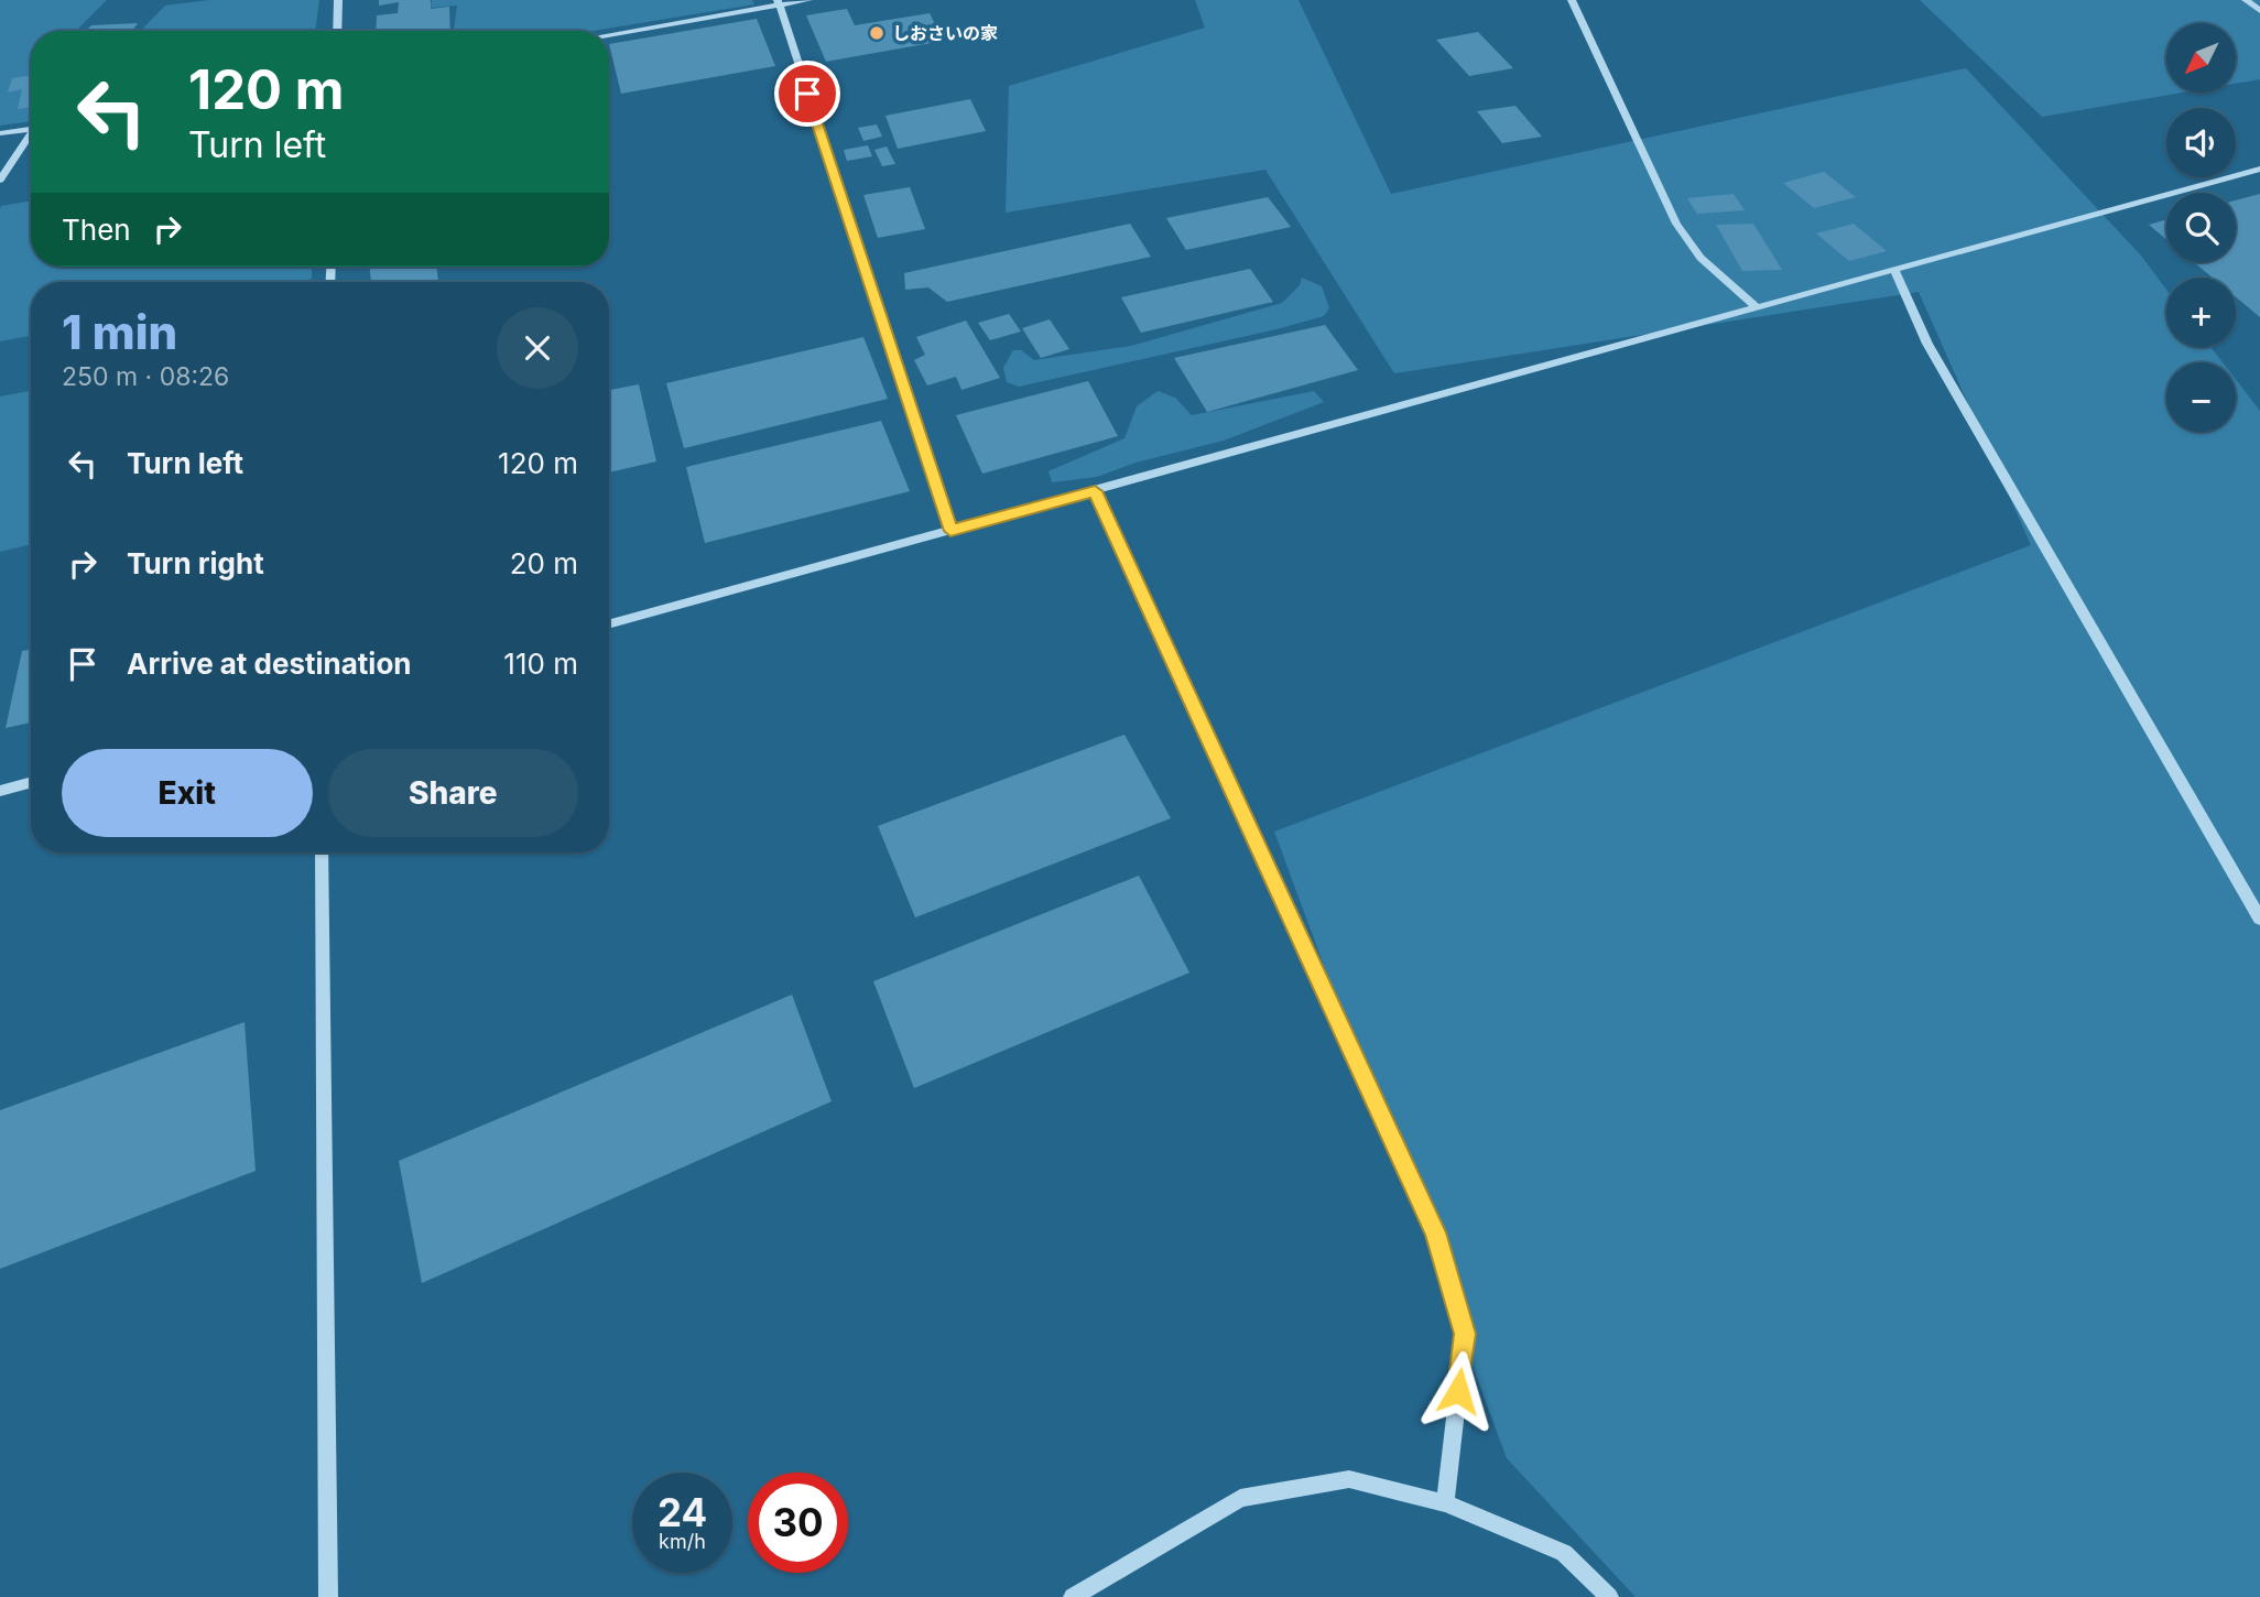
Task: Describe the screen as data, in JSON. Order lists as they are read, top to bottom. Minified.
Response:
{"places":["しおさいの家"],"north":"bottom left","page":{"map_buttons":["+","−"],"turn":["120 m","Turn left"],"then":"Then","heading":["1 min","250 m · 08:26"],"list":[{"name":"Turn left","value":"120 m"},{"name":"Turn right","value":"20 m"},{"name":"Arrive at destination","value":"110 m"}],"buttons":["Exit","Share"],"speed":"24 km/h","limit":"30"}}
